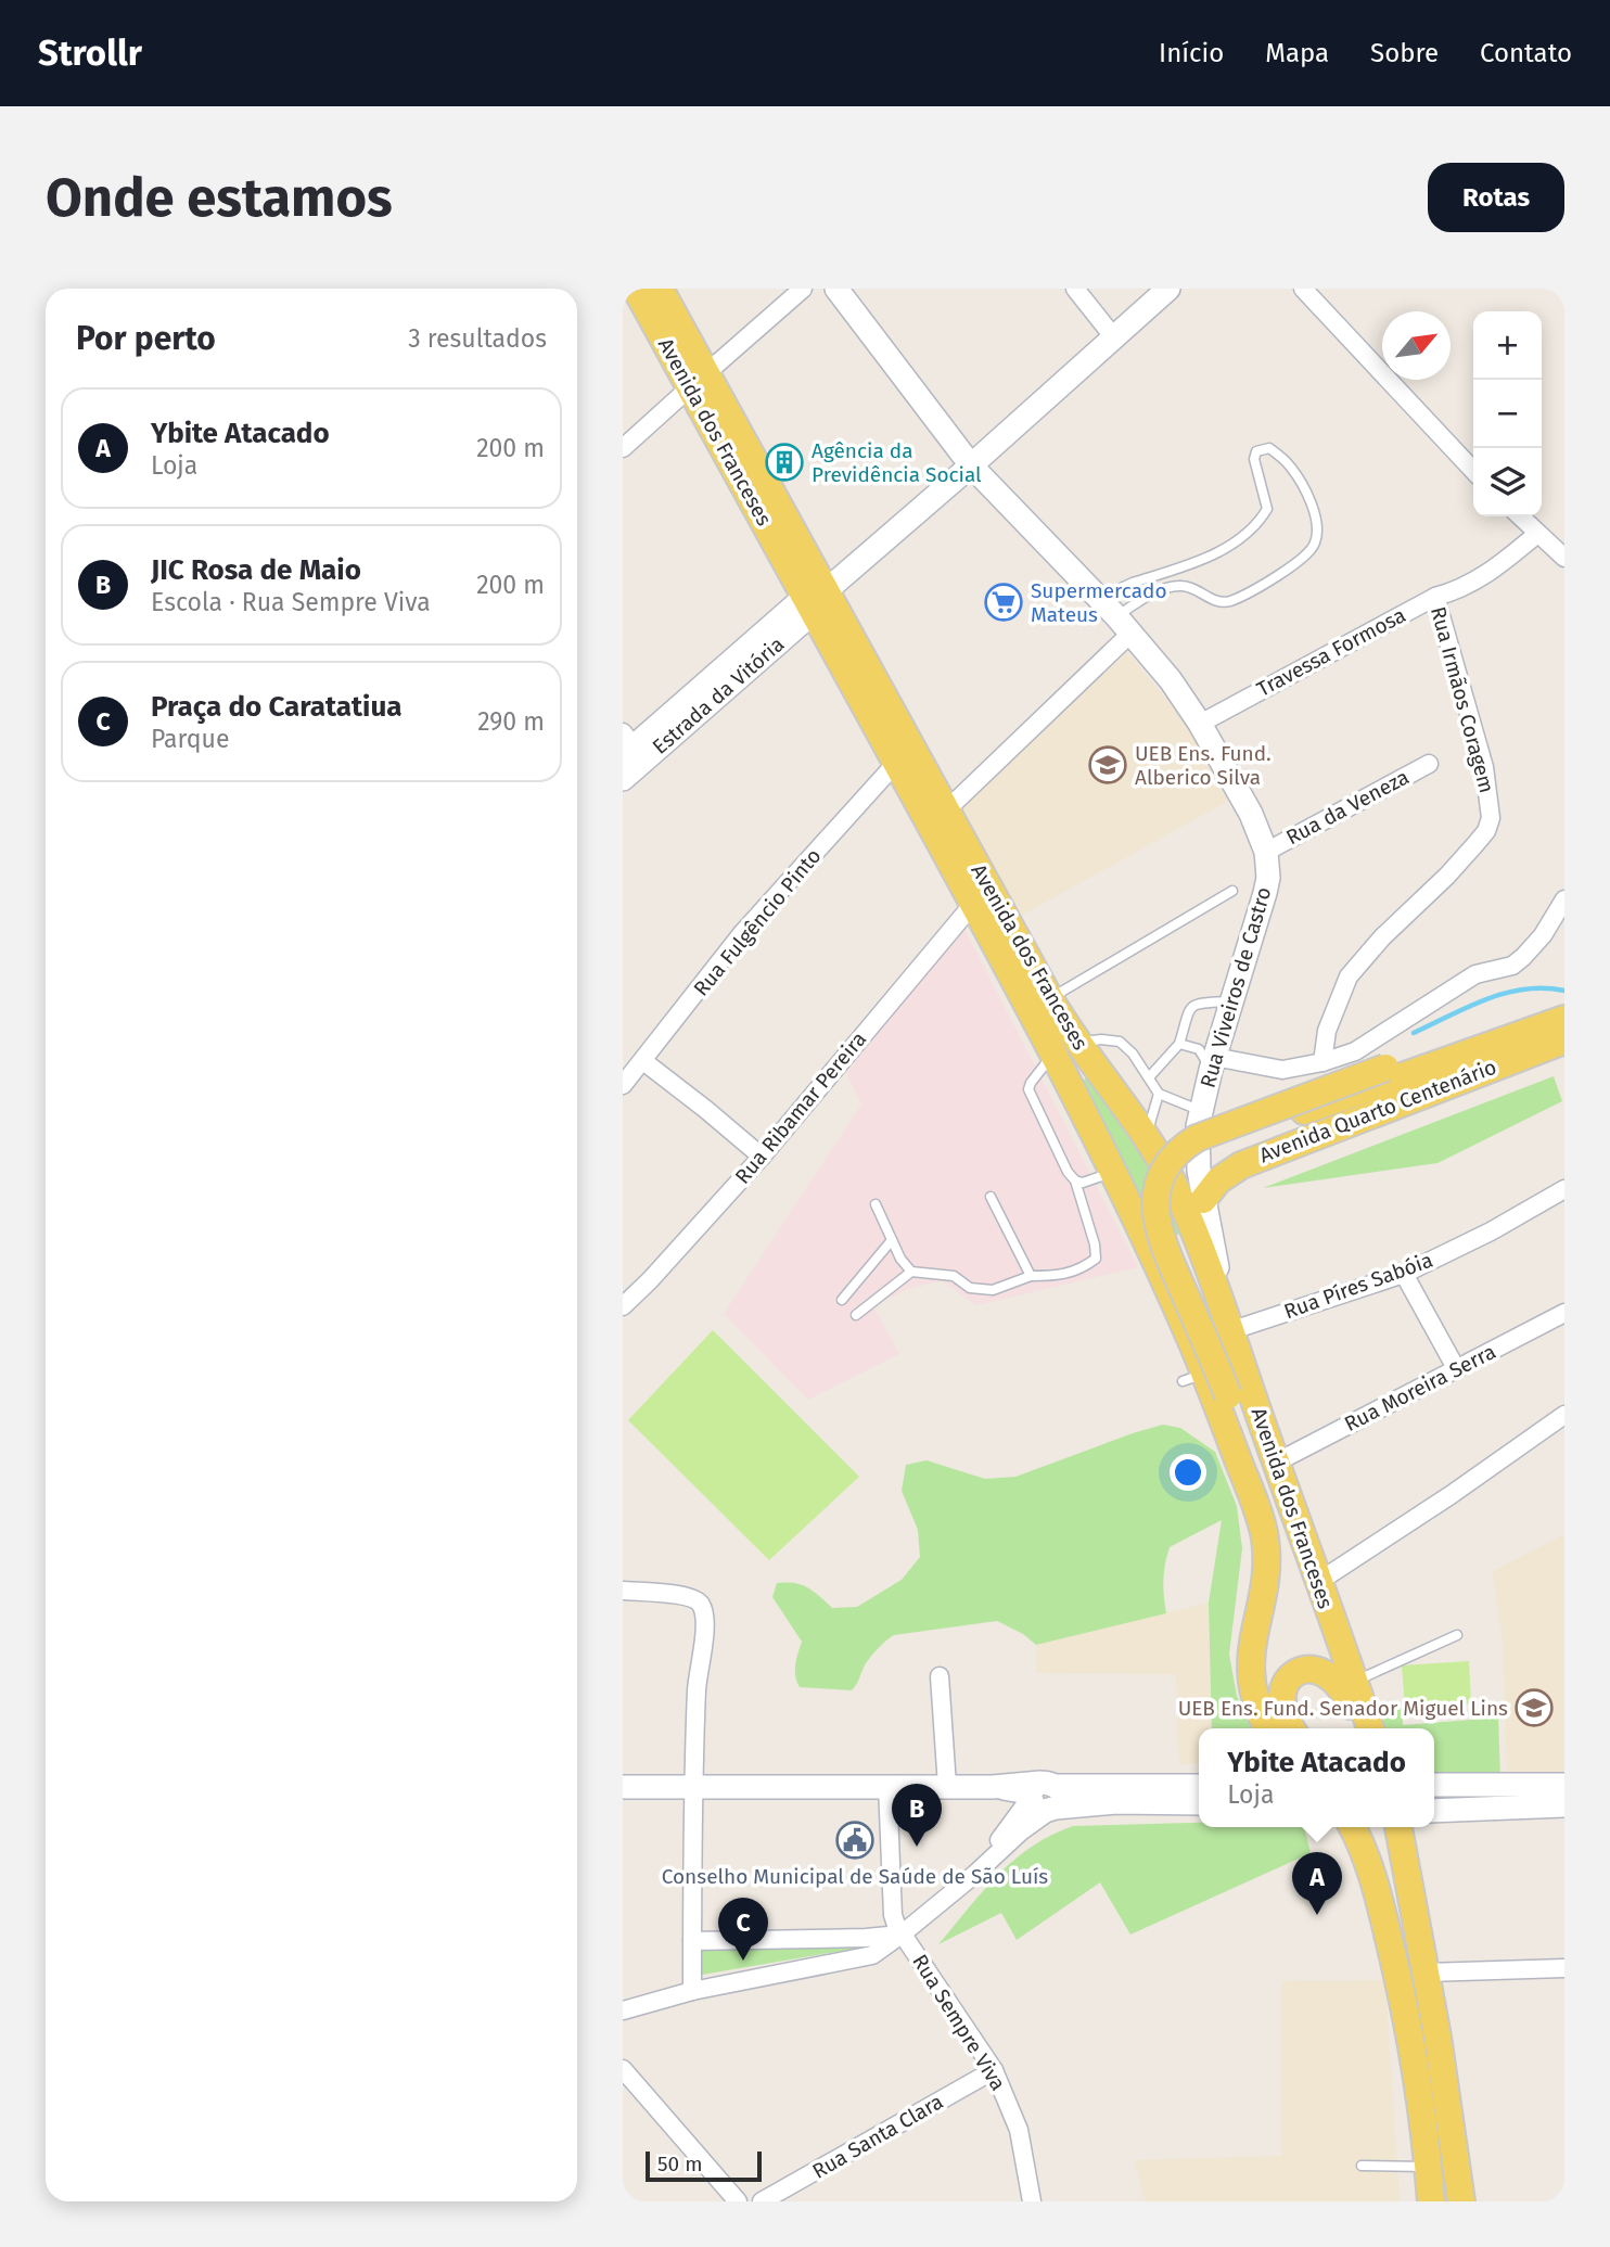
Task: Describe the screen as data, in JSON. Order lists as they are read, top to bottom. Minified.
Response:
{"streets":{"main road":["Avenida dos Franceses","Avenida Quarto Centenário"],"street":["Travessa Formosa","Estrada da Vitória","Rua Irmãos Coragem","Rua da Veneza","Rua Fulgêncio Pinto","Rua Viveiros de Castro","Rua Ribamar Pereira","Rua Píres Sabóia","Rua Moreira Serra","Rua Sempre Viva","Rua Santa Clara"]},"crossings":[["Avenida dos Franceses","Estrada da Vitória"],["Avenida dos Franceses","Rua Fulgêncio Pinto"],["Avenida dos Franceses","Rua Viveiros de Castro"],["Avenida dos Franceses","Rua Ribamar Pereira"],["Avenida dos Franceses","Rua Píres Sabóia"],["Avenida dos Franceses","Rua Moreira Serra"],["Travessa Formosa","Rua Irmãos Coragem"],["Travessa Formosa","Rua Viveiros de Castro"],["Rua da Veneza","Rua Viveiros de Castro"],["Rua Viveiros de Castro","Avenida Quarto Centenário"],["Rua Viveiros de Castro","Rua Píres Sabóia"],["Rua Sempre Viva","Rua Santa Clara"]],"places":{"building":["Agência da Previdência Social"],"supermarket":["Supermercado Mateus"],"school or university":["UEB Ens. Fund. Alberico Silva","UEB Ens. Fund. Senador Miguel Lins"],"public building":["Conselho Municipal de Saúde de São Luís"]},"scale_bar":"50 m","north":"top right","page":{"header":"Strollr","nav":["Início","Mapa","Sobre","Contato"],"buttons":"Rotas","title":"Onde estamos","heading":["Por perto","3 resultados"],"map_buttons":["+","−"],"list":[{"mark":"A","name":"Ybite Atacado","note":"Loja","value":"200 m"},{"mark":"B","name":"JIC Rosa de Maio","note":"Escola · Rua Sempre Viva","value":"200 m"},{"mark":"C","name":"Praça do Caratatiua","note":"Parque","value":"290 m"}],"popup":["Ybite Atacado","Loja"],"pins":["B","A","C"],"scale":"50 m"}}
